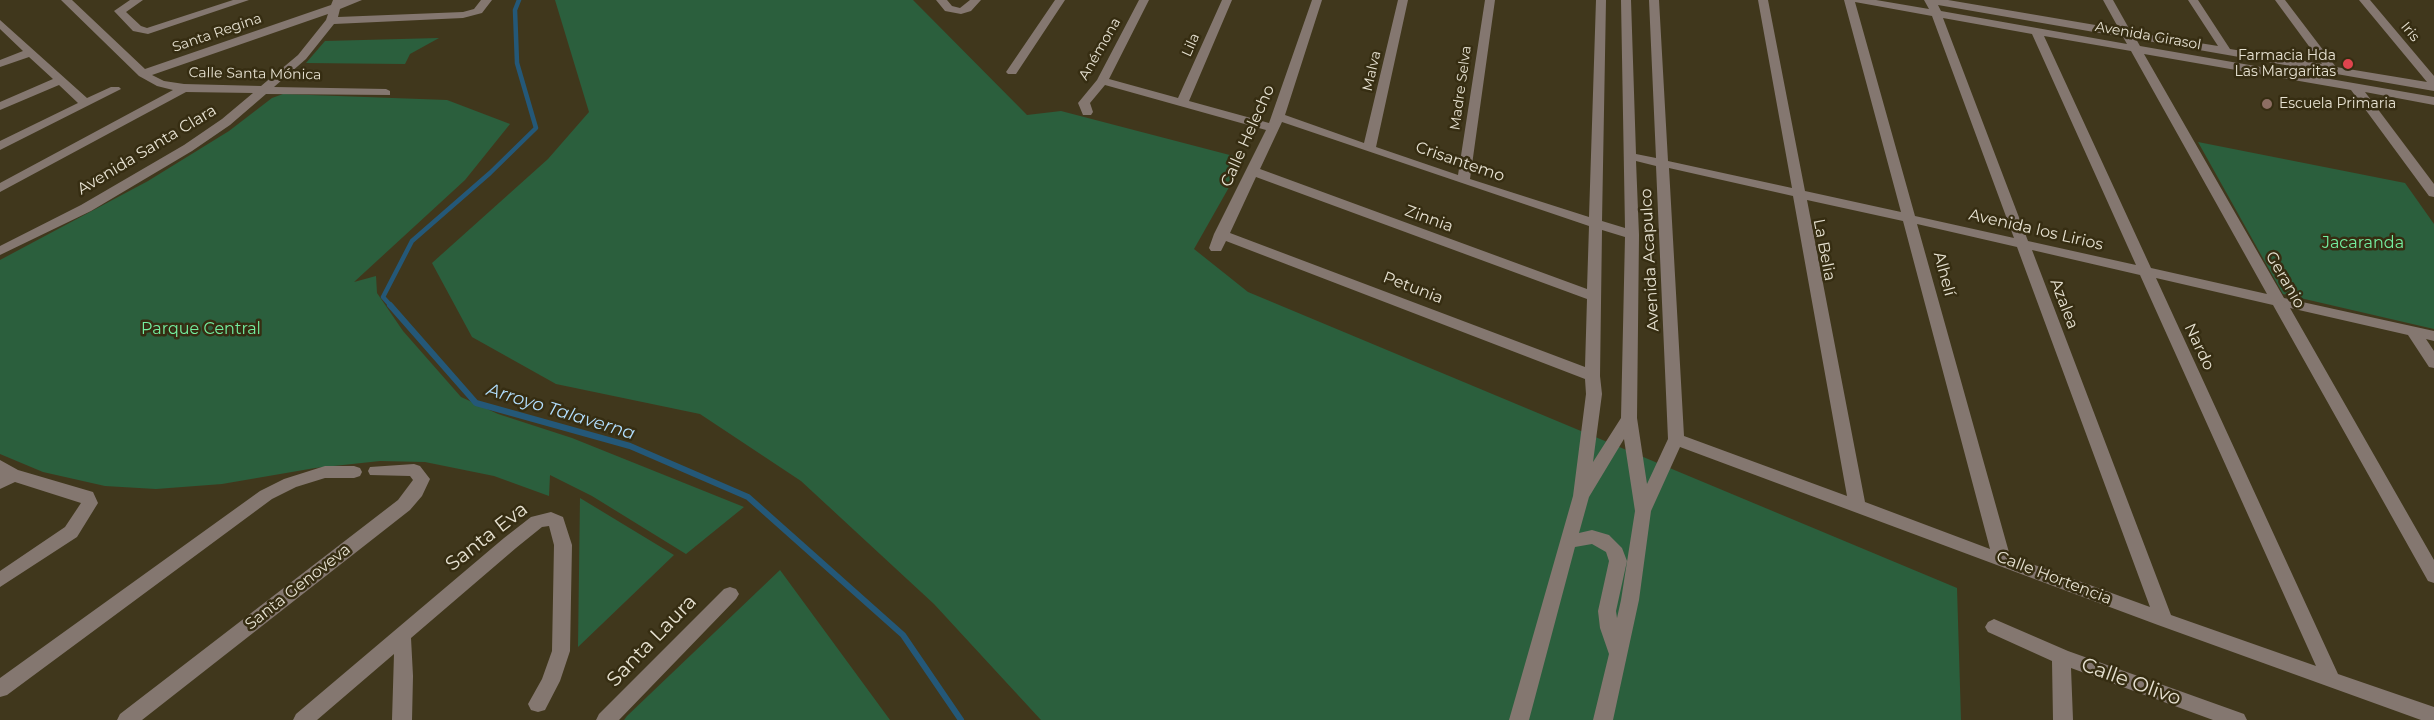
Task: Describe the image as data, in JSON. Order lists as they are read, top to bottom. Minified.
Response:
{"streets":{"street":["Iris","Santa Regina","Avenida Girasol","Lila","Anémona","Malva","Calle Santa Mónica","Madre Selva","Calle Helecho","Avenida Santa Clara","Crisantemo","Zinnia","Avenida los Lirios","La Belia","Avenida Acapulco","Alhelí","Geranio","Petunia","Azalea","Nardo","Santa Eva","Calle Hortencia","Santa Genoveva","Santa Laura","Calle Olivo"]},"crossings":[["Iris","Avenida Girasol"],["Santa Regina","Calle Santa Mónica"],["Santa Regina","Avenida Santa Clara"],["Avenida Girasol","Geranio"],["Avenida Girasol","Azalea"],["Avenida Girasol","Nardo"],["Lila","Crisantemo"],["Anémona","Crisantemo"],["Malva","Crisantemo"],["Calle Santa Mónica","Avenida Santa Clara"],["Madre Selva","Crisantemo"],["Calle Helecho","Crisantemo"],["Calle Helecho","Zinnia"],["Calle Helecho","Petunia"],["Crisantemo","Avenida Acapulco"],["Avenida los Lirios","La Belia"],["Avenida los Lirios","Avenida Acapulco"],["Avenida los Lirios","Alhelí"],["Avenida los Lirios","Geranio"],["Avenida los Lirios","Azalea"],["Avenida los Lirios","Nardo"],["La Belia","Calle Hortencia"],["Avenida Acapulco","Calle Hortencia"],["Alhelí","Calle Hortencia"],["Azalea","Calle Hortencia"],["Nardo","Calle Hortencia"]],"water":["Arroyo Talaverna"],"parks":["Jacaranda","Parque Central"],"places":["Farmacia Hda Las Margaritas","Escuela Primaria"]}
